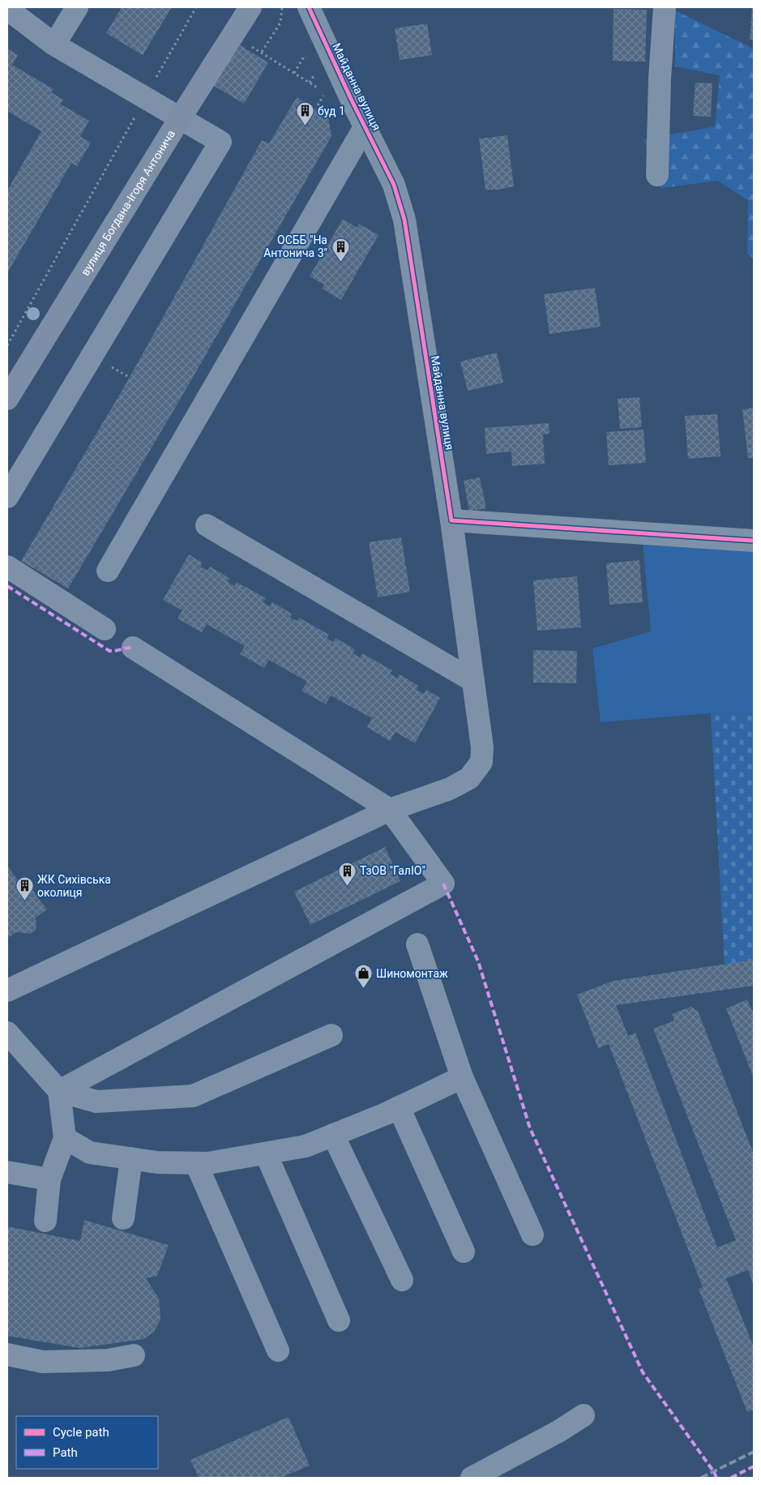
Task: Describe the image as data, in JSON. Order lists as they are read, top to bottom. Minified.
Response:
{"streets":{"main road":["вулиця Богдана-Ігоря Антонича"],"street":["Майданна вулиця"]},"places":{"building":["буд 1","ОСББ \"На Антонича 3\"","ТзОВ \"ГалІО\"","ЖК Сихівська околиця"],"shop":["Шиномонтаж"]},"legend":["Cycle path","Path"]}
